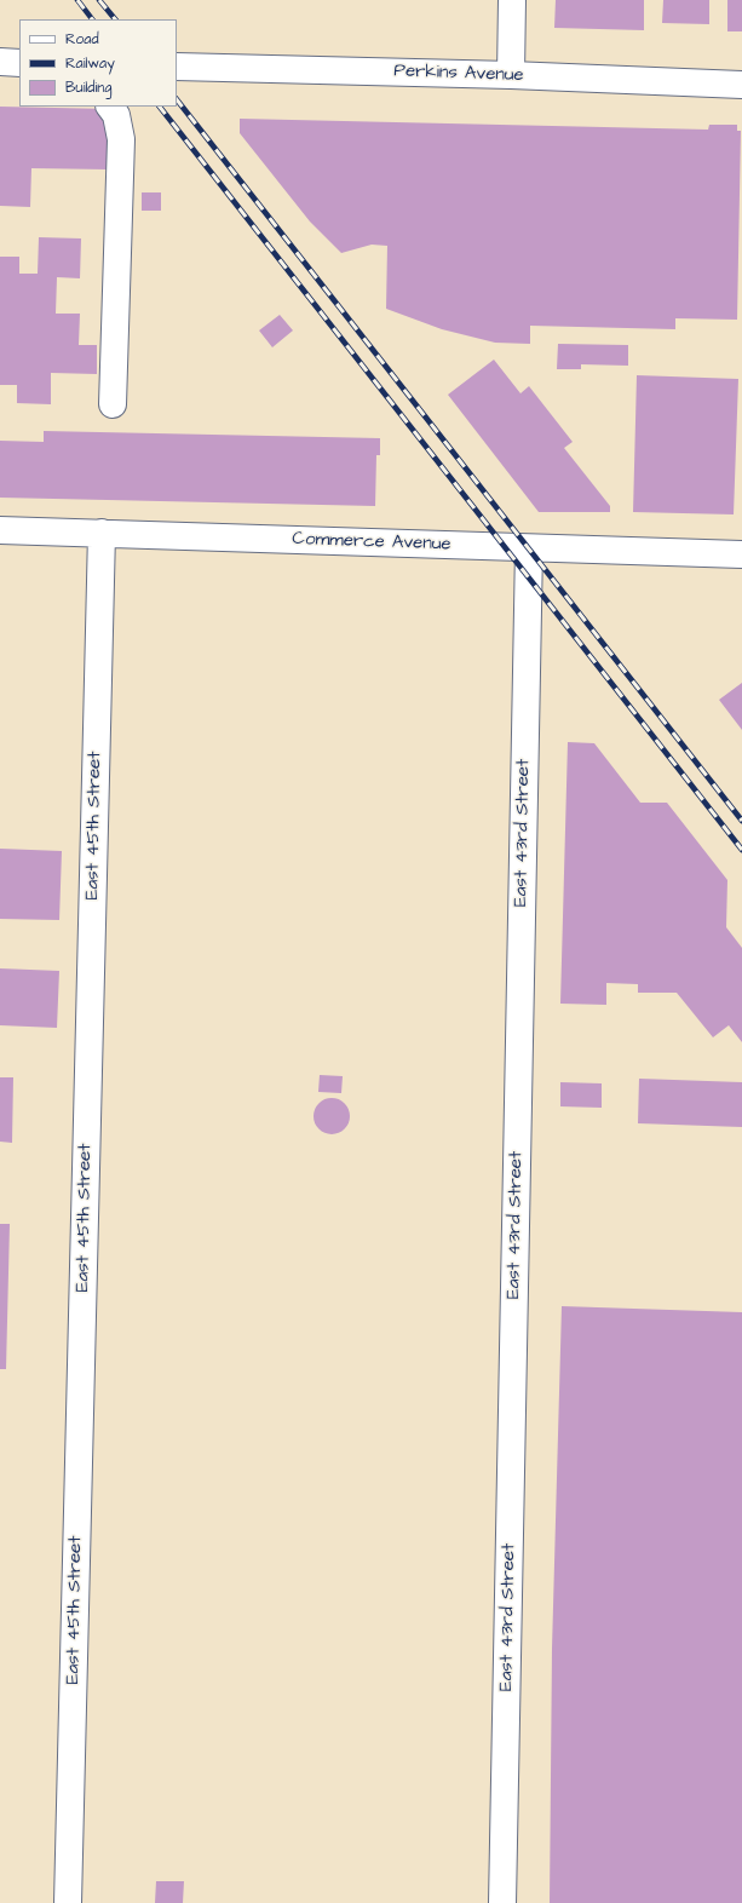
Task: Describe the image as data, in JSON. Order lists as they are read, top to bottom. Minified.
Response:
{"streets":{"street":["Perkins Avenue","Commerce Avenue","East 45th Street","East 43rd Street"]},"crossings":[["Commerce Avenue","East 45th Street"],["Commerce Avenue","East 43rd Street"]],"legend":["Road","Railway","Building"]}
